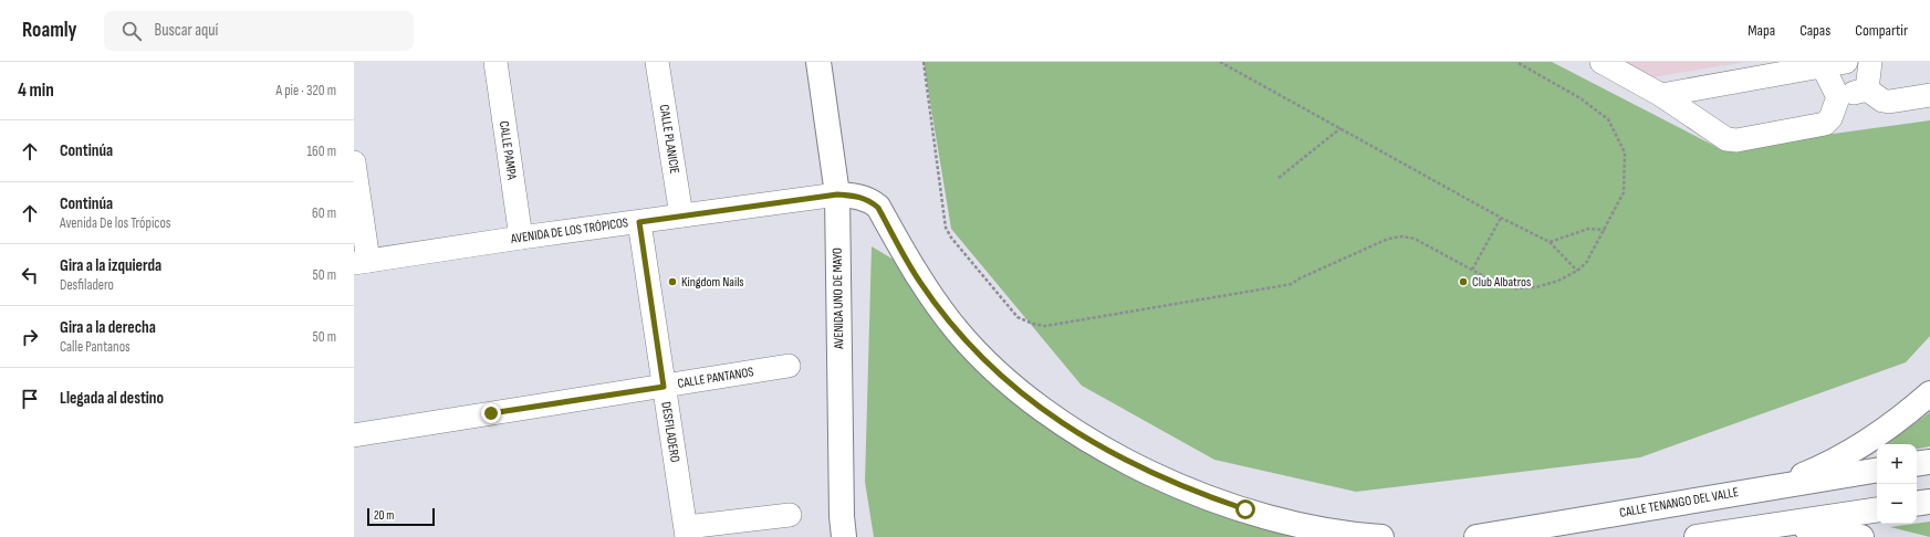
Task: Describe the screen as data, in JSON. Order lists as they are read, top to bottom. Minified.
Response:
{"streets":{"main road":["AVENIDA UNO DE MAYO","CALLE TENANGO DEL VALLE"],"street":["CALLE PLANICIE","CALLE PAMPA","AVENIDA DE LOS TRÓPICOS","CALLE PANTANOS","DESFILADERO"]},"crossings":[["CALLE PLANICIE","AVENIDA DE LOS TRÓPICOS"],["CALLE PAMPA","AVENIDA DE LOS TRÓPICOS"],["AVENIDA DE LOS TRÓPICOS","AVENIDA UNO DE MAYO"],["AVENIDA DE LOS TRÓPICOS","DESFILADERO"],["CALLE PANTANOS","DESFILADERO"]],"places":["Kingdom Nails","Club Albatros"],"scale_bar":"20 m","page":{"header":"Roamly","search":"Buscar aquí","nav":["Mapa","Capas","Compartir"],"heading":["4 min","A pie · 320 m"],"list":[["Continúa","160 m"],["Continúa","Avenida De los Trópicos","60 m"],["Gira a la izquierda","Desfiladero","50 m"],["Gira a la derecha","Calle Pantanos","50 m"],"Llegada al destino"],"map_buttons":["+","−"],"scale":"20 m"}}
